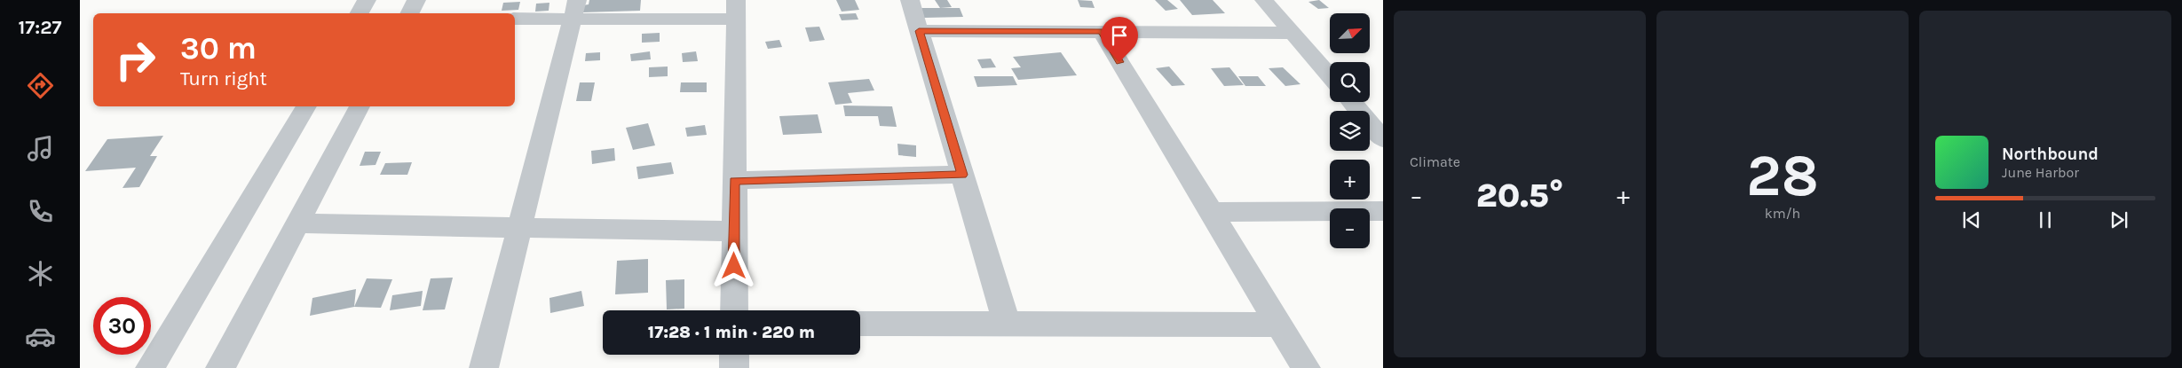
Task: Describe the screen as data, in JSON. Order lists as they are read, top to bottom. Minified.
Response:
{"north":"top right","page":{"tabs":"17:27","tile":["Climate",["28","km/h"]],"map_buttons":["+","−"],"turn":["30 m","Turn right"],"song":["Northbound","June Harbor"],"heat":["−","20.5°","+"],"limit":"30","trip":"17:28 · 1 min · 220 m"}}
